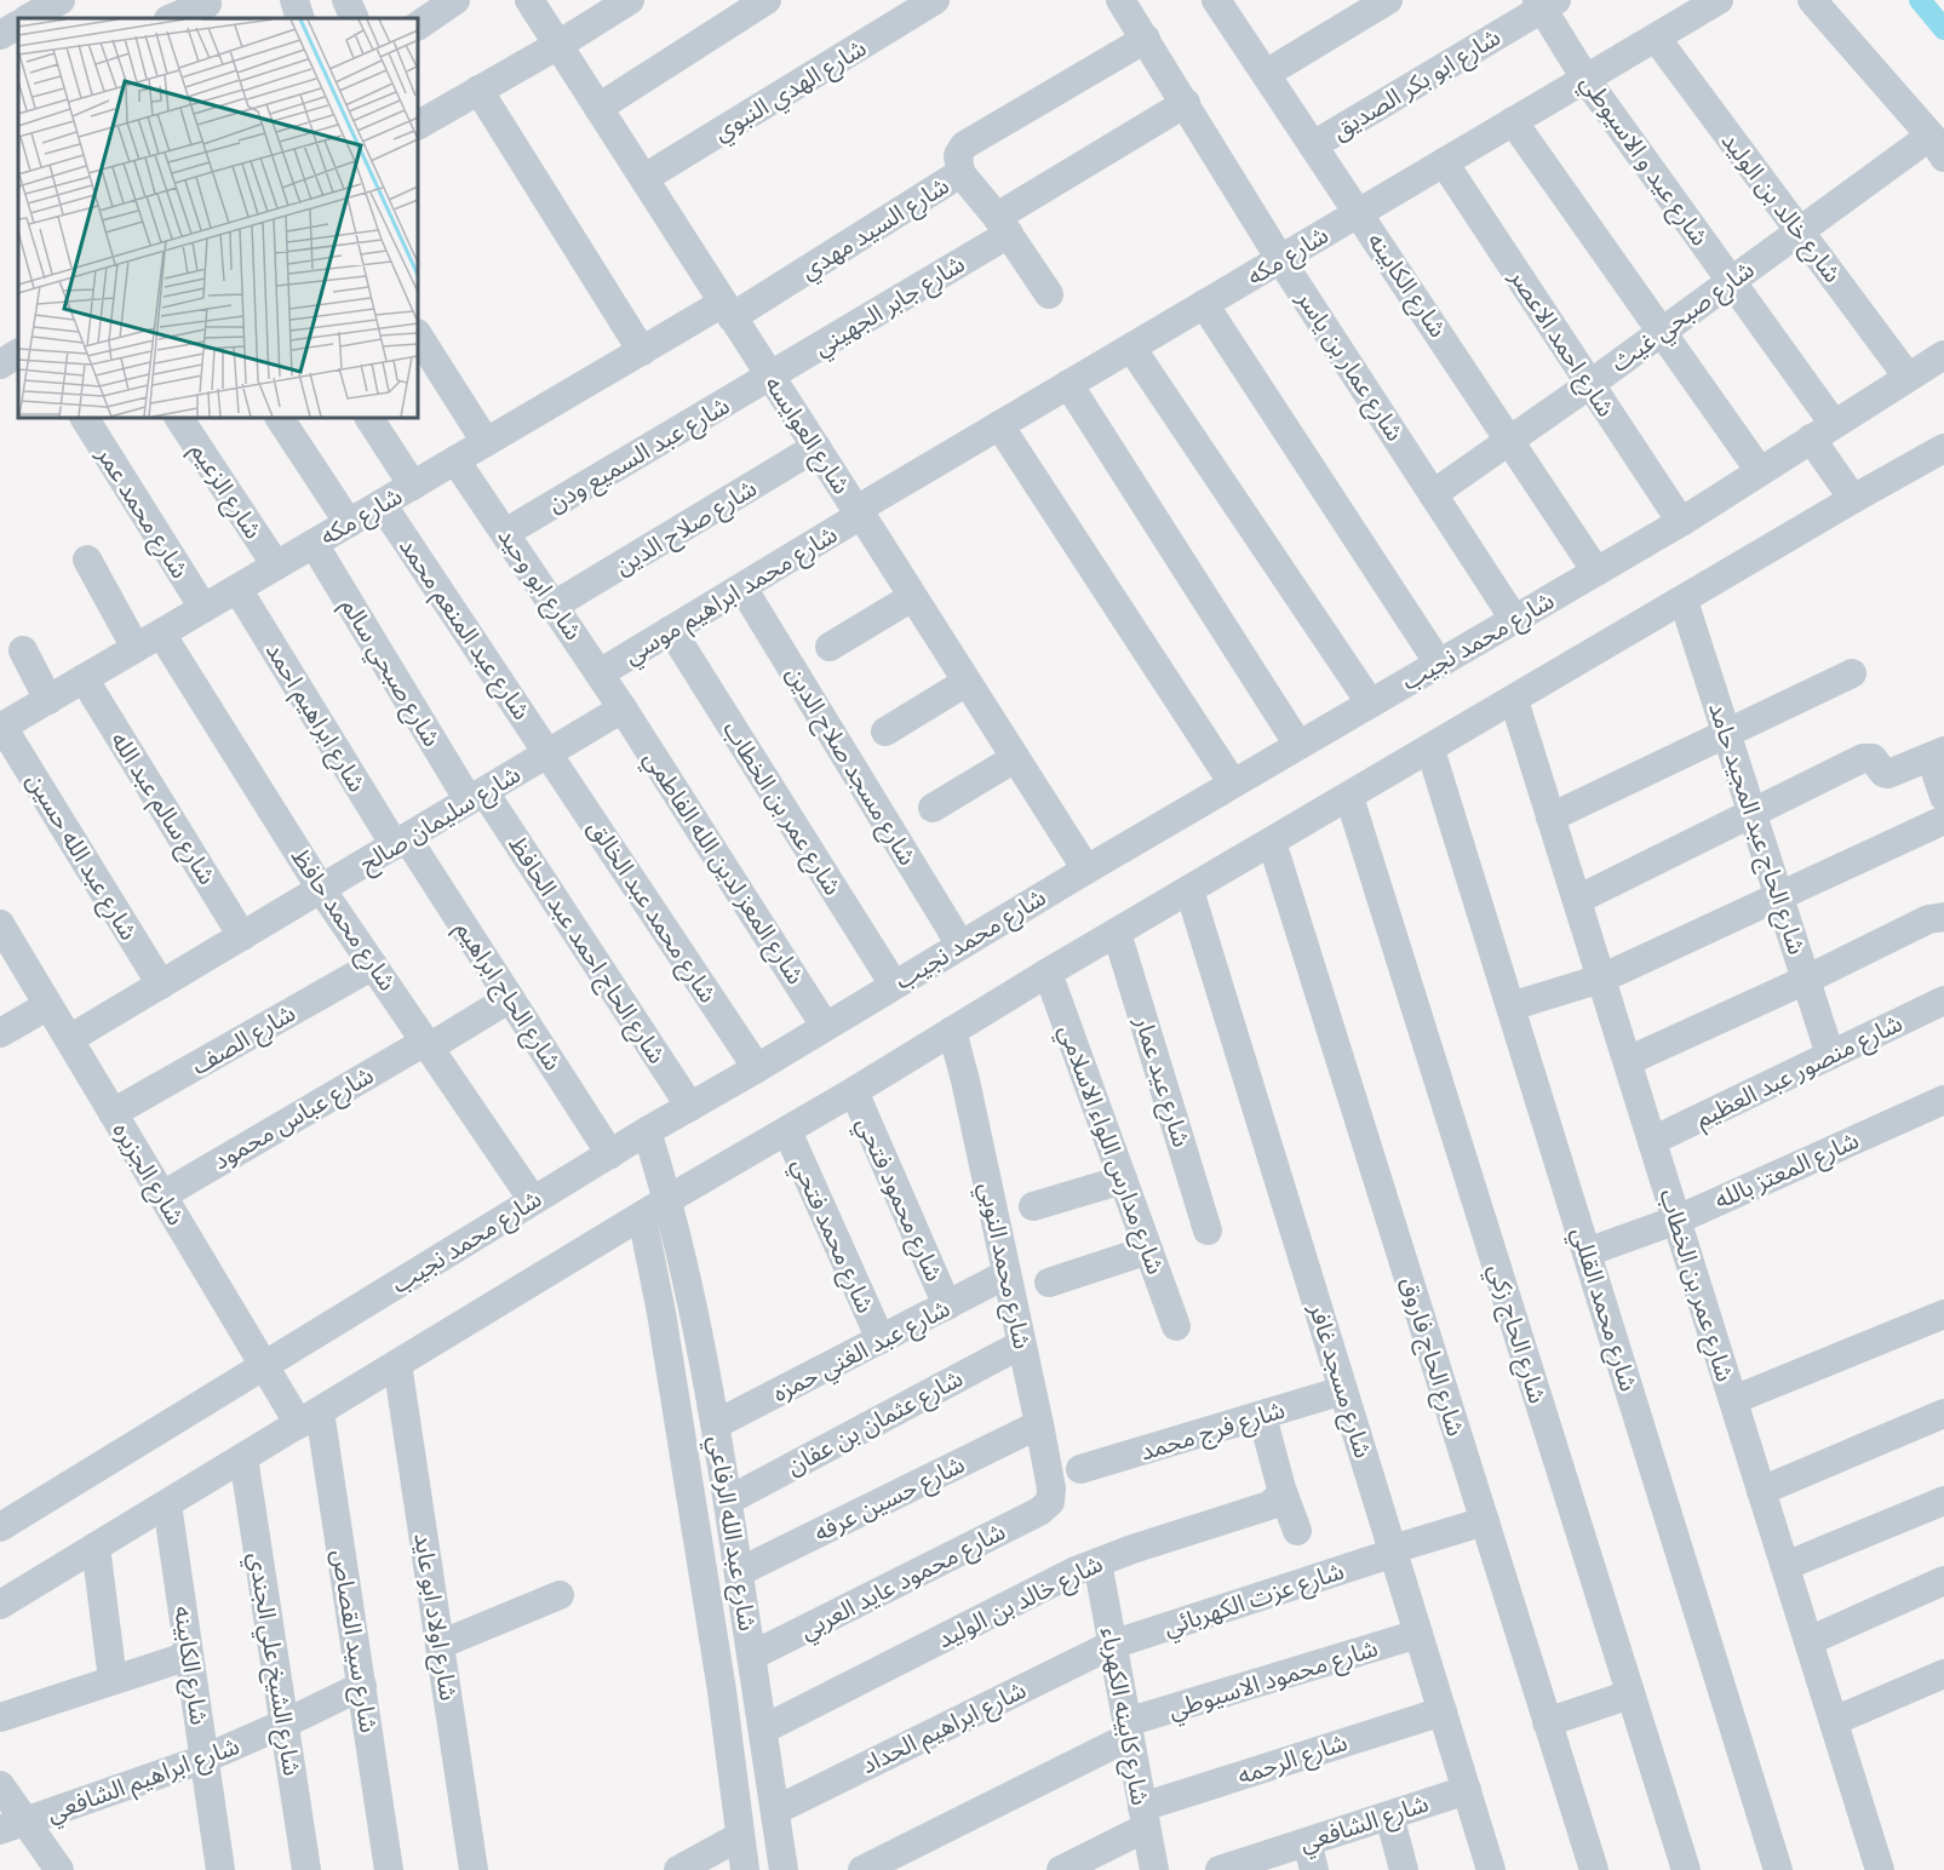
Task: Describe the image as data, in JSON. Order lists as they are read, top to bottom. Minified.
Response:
{"streets":{"street":["شارع ابو بكر الصديق","شارع الهدي النبوي","شارع عيد و الاسيوطي","شارع خالد بن الوليد","شارع السيد مهدي","شارع مكه","شارع الكابينه","شارع جابر الجهيني","شارع صبحي غيث","شارع احمد الاعصر","شارع عمار بن ياسر","شارع العوايسه","شارع عبد السميع ودن","شارع الزعيم","شارع محمد عمر","شارع صلاح الدين","شارع ابو وحيد","شارع محمد ابراهيم موسي","شارع عبد المنعم محمد","شارع محمد نجيب","شارع صبحي سالم","شارع ابراهيم احمد","شارع مسجد صلاح الدين","شارع سالم عبد الله","شارع عمر بن الخطاب","شارع سليمان صالح","شارع الحاج عبد المجيد حامد","شارع عبد الله حسين","شارع المعز لدين الله الفاطمي","شارع محمد عبد الخالق","شارع محمد حافظ","شارع الحاج احمد عبد الحافظ","شارع الحاج ابراهيم","شارع الصف","شارع منصور عبد العظيم","شارع عيد عمار","شارع عباس محمود","شارع مدارس اللواء الاسلامي","شارع المعتز بالله","شارع الجزيره","شارع محمود فتحي","شارع محمد فتحي","شارع محمد النوبي","شارع محمد القللي","شارع الحاج زكي","شارع عبد الغني حمزه","شارع الحاج فاروق","شارع مسجد غافر","شارع عثمان بن عفان","شارع فرج محمد","شارع حسين عرفه","شارع عبد الله الرفاعي","شارع محمود عايد العربي","شارع عزت الكهربائي","شارع اولاد ابو عايد","شارع سيد القصاص","شارع الشيخ علي الجندي","شارع محمود الاسيوطي","شارع كابينه الكهرباء","شارع ابراهيم الحداد","شارع الرحمه","شارع ابراهيم الشافعي","شارع الشافعي"]},"crossings":[["شارع ابو بكر الصديق","شارع عيد و الاسيوطي"],["شارع ابو بكر الصديق","شارع الكابينه"],["شارع الهدي النبوي","شارع العوايسه"],["شارع عيد و الاسيوطي","شارع مكه"],["شارع عيد و الاسيوطي","شارع صبحي غيث"],["شارع عيد و الاسيوطي","شارع محمد نجيب"],["شارع خالد بن الوليد","شارع مكه"],["شارع خالد بن الوليد","شارع صبحي غيث"],["شارع خالد بن الوليد","شارع محمد نجيب"],["شارع خالد بن الوليد","شارع عبد الله الرفاعي"],["شارع خالد بن الوليد","شارع كابينه الكهرباء"],["شارع السيد مهدي","شارع مكه"],["شارع السيد مهدي","شارع عمار بن ياسر"],["شارع السيد مهدي","شارع العوايسه"],["شارع مكه","شارع الكابينه"],["شارع مكه","شارع احمد الاعصر"],["شارع مكه","شارع عمار بن ياسر"],["شارع مكه","شارع العوايسه"],["شارع مكه","شارع الزعيم"],["شارع مكه","شارع محمد عمر"],["شارع مكه","شارع ابو وحيد"],["شارع مكه","شارع محمد ابراهيم موسي"],["شارع مكه","شارع عبد المنعم محمد"],["شارع مكه","شارع صبحي سالم"],["شارع مكه","شارع ابراهيم احمد"],["شارع مكه","شارع سالم عبد الله"],["شارع مكه","شارع عبد الله حسين"],["شارع مكه","شارع محمد حافظ"],["شارع الكابينه","شارع صبحي غيث"],["شارع الكابينه","شارع محمد نجيب"],["شارع الكابينه","شارع ابراهيم الشافعي"],["شارع جابر الجهيني","شارع عمار بن ياسر"],["شارع جابر الجهيني","شارع العوايسه"],["شارع جابر الجهيني","شارع عبد السميع ودن"],["شارع صبحي غيث","شارع احمد الاعصر"],["شارع صبحي غيث","شارع عمار بن ياسر"],["شارع احمد الاعصر","شارع محمد نجيب"],["شارع عمار بن ياسر","شارع محمد نجيب"],["شارع العوايسه","شارع عبد السميع ودن"],["شارع العوايسه","شارع صلاح الدين"],["شارع العوايسه","شارع محمد ابراهيم موسي"],["شارع العوايسه","شارع محمد نجيب"],["شارع عبد السميع ودن","شارع ابو وحيد"],["شارع صلاح الدين","شارع ابو وحيد"],["شارع ابو وحيد","شارع محمد ابراهيم موسي"],["شارع ابو وحيد","شارع سليمان صالح"],["شارع ابو وحيد","شارع المعز لدين الله الفاطمي"],["شارع محمد ابراهيم موسي","شارع مسجد صلاح الدين"],["شارع محمد ابراهيم موسي","شارع عمر بن الخطاب"],["شارع عبد المنعم محمد","شارع سليمان صالح"],["شارع عبد المنعم محمد","شارع محمد عبد الخالق"],["شارع محمد نجيب","شارع مسجد صلاح الدين"],["شارع محمد نجيب","شارع عمر بن الخطاب"],["شارع محمد نجيب","شارع المعز لدين الله الفاطمي"],["شارع محمد نجيب","شارع محمد عبد الخالق"],["شارع محمد نجيب","شارع محمد حافظ"],["شارع محمد نجيب","شارع الحاج احمد عبد الحافظ"],["شارع محمد نجيب","شارع الحاج ابراهيم"],["شارع محمد نجيب","شارع الجزيره"],["شارع محمد نجيب","شارع عبد الله الرفاعي"],["شارع صبحي سالم","شارع سليمان صالح"],["شارع صبحي سالم","شارع الحاج احمد عبد الحافظ"],["شارع ابراهيم احمد","شارع سليمان صالح"],["شارع ابراهيم احمد","شارع الحاج ابراهيم"],["شارع سالم عبد الله","شارع سليمان صالح"],["شارع عمر بن الخطاب","شارع منصور عبد العظيم"],["شارع عمر بن الخطاب","شارع المعتز بالله"],["شارع سليمان صالح","شارع عبد الله حسين"],["شارع سليمان صالح","شارع المعز لدين الله الفاطمي"],["شارع سليمان صالح","شارع محمد عبد الخالق"],["شارع سليمان صالح","شارع محمد حافظ"],["شارع سليمان صالح","شارع الحاج احمد عبد الحافظ"],["شارع سليمان صالح","شارع الحاج ابراهيم"],["شارع سليمان صالح","شارع الجزيره"],["شارع الحاج عبد المجيد حامد","شارع منصور عبد العظيم"],["شارع محمد حافظ","شارع الصف"],["شارع محمد حافظ","شارع عباس محمود"],["شارع الحاج ابراهيم","شارع عباس محمود"],["شارع الصف","شارع الجزيره"],["شارع عباس محمود","شارع الجزيره"],["شارع المعتز بالله","شارع محمد القللي"],["شارع الجزيره","شارع سيد القصاص"],["شارع محمود فتحي","شارع عبد الغني حمزه"],["شارع محمد فتحي","شارع عبد الغني حمزه"],["شارع محمد النوبي","شارع عبد الغني حمزه"],["شارع محمد النوبي","شارع عثمان بن عفان"],["شارع محمد النوبي","شارع حسين عرفه"],["شارع محمد النوبي","شارع محمود عايد العربي"],["شارع عبد الغني حمزه","شارع عبد الله الرفاعي"],["شارع الحاج فاروق","شارع عزت الكهربائي"],["شارع مسجد غافر","شارع فرج محمد"],["شارع مسجد غافر","شارع عزت الكهربائي"],["شارع مسجد غافر","شارع محمود الاسيوطي"],["شارع مسجد غافر","شارع الرحمه"],["شارع مسجد غافر","شارع الشافعي"],["شارع عثمان بن عفان","شارع عبد الله الرفاعي"],["شارع حسين عرفه","شارع عبد الله الرفاعي"],["شارع عبد الله الرفاعي","شارع محمود عايد العربي"],["شارع عبد الله الرفاعي","شارع ابراهيم الحداد"],["شارع عزت الكهربائي","شارع كابينه الكهرباء"],["شارع عزت الكهربائي","شارع ابراهيم الحداد"],["شارع سيد القصاص","شارع ابراهيم الشافعي"],["شارع الشيخ علي الجندي","شارع ابراهيم الشافعي"],["شارع محمود الاسيوطي","شارع كابينه الكهرباء"],["شارع كابينه الكهرباء","شارع ابراهيم الحداد"],["شارع كابينه الكهرباء","شارع الرحمه"]]}
